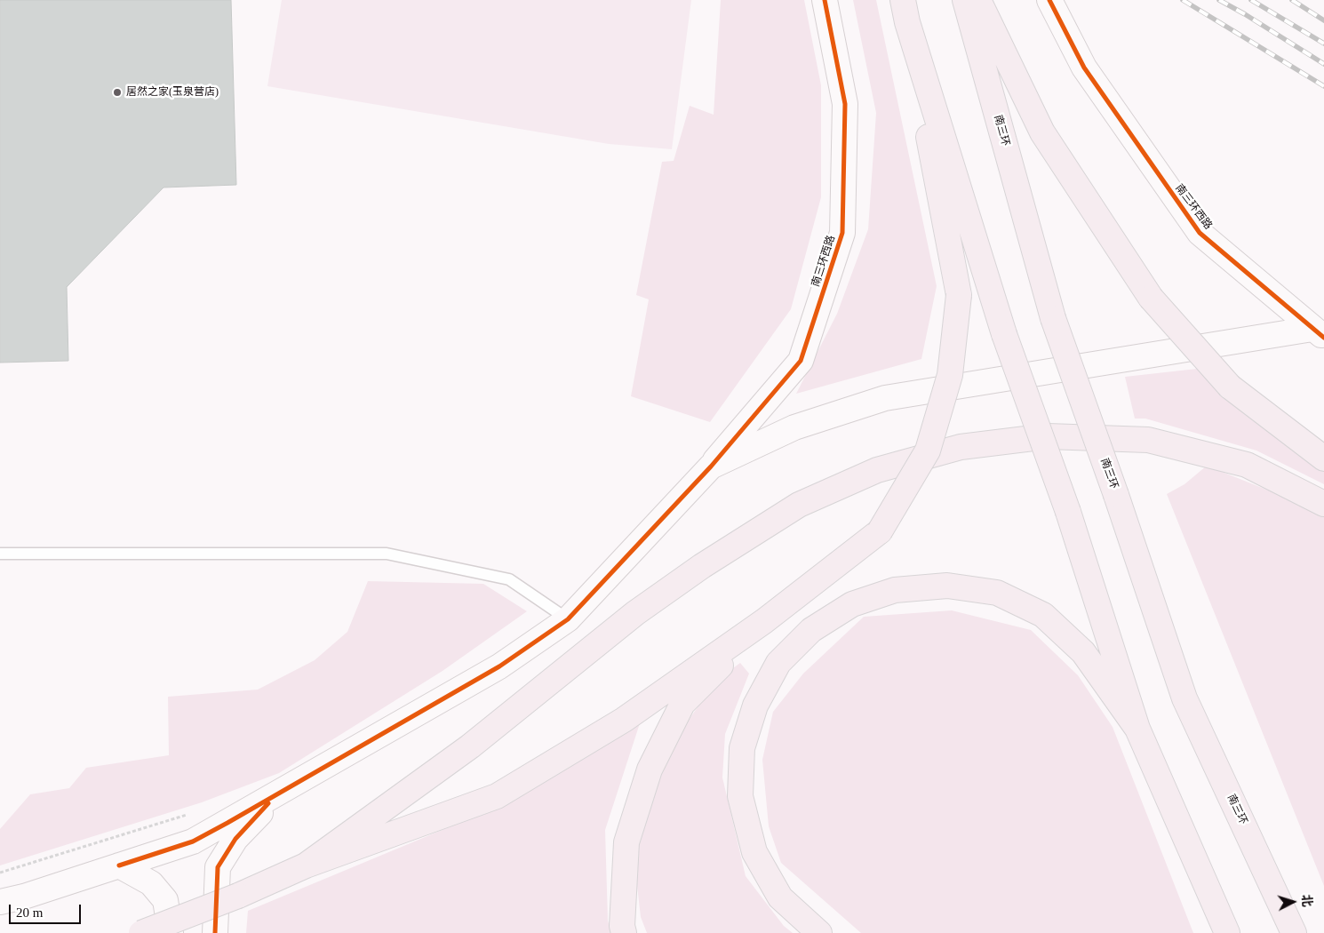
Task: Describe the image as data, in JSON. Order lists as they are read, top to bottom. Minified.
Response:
{"streets":{"highway":["南三环"],"street":["南三环西路"]},"places":["居然之家(玉泉营店)"],"scale_bar":"20 m","north":"right"}
